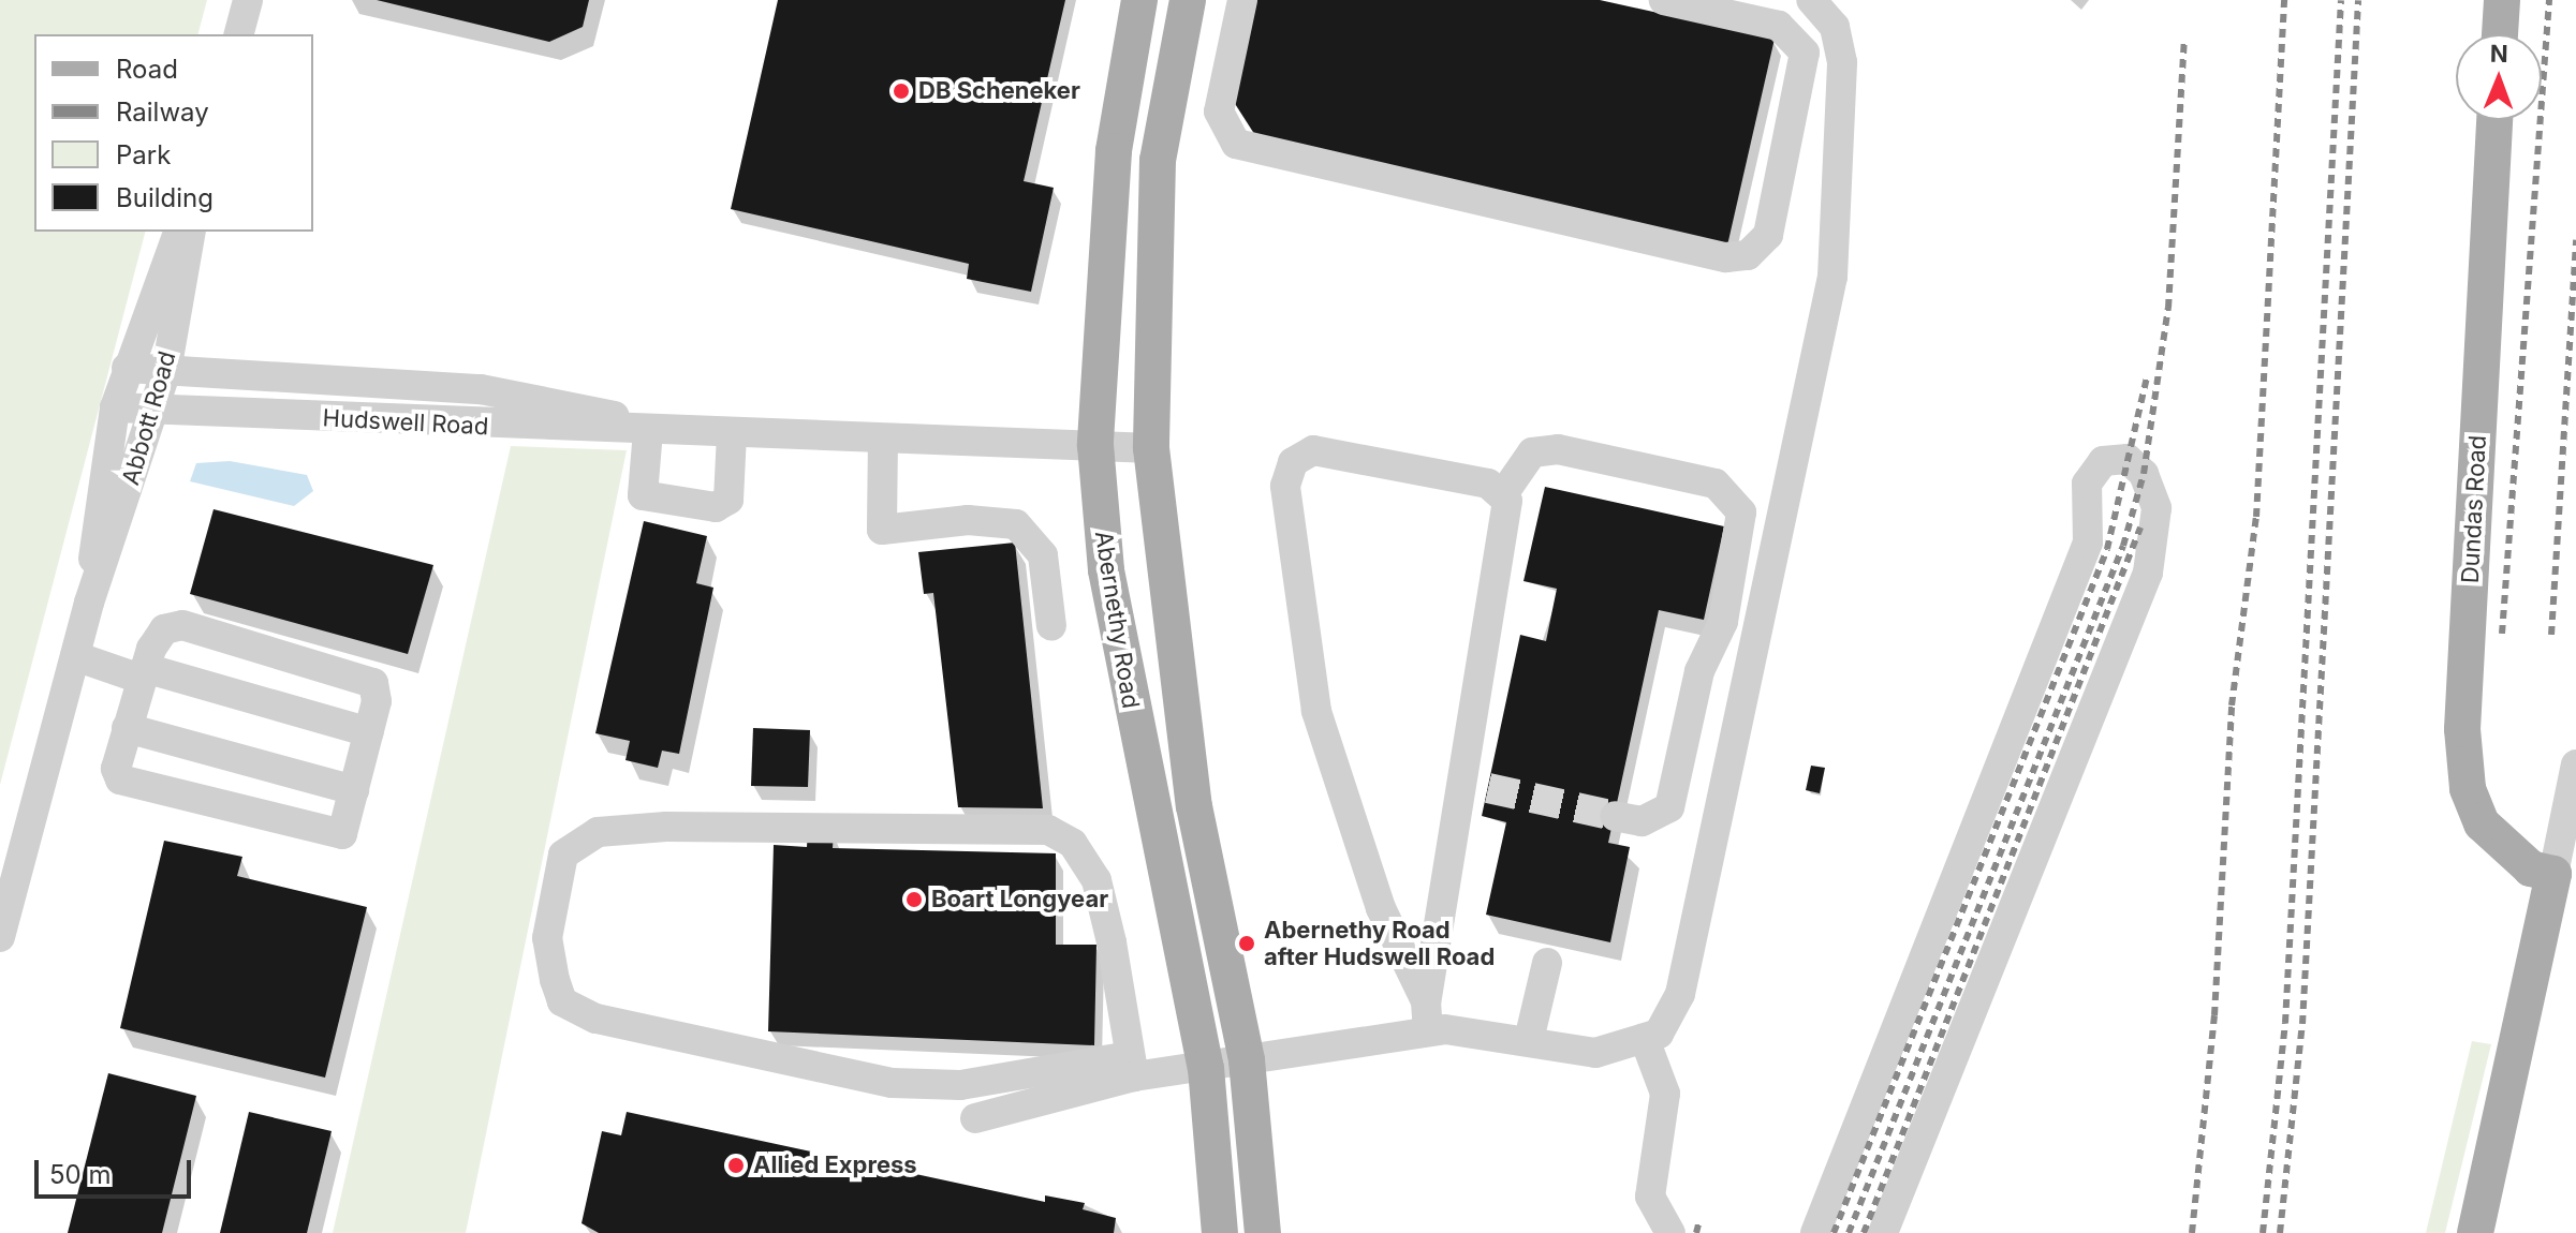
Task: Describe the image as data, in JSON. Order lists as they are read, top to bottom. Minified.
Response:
{"streets":{"main road":["Dundas Road","Abernethy Road"],"street":["Abbott Road","Hudswell Road"]},"crossings":[["Abbott Road","Hudswell Road"],["Hudswell Road","Abernethy Road"]],"places":["DB Scheneker","Boart Longyear","Abernethy Road after Hudswell Road","Allied Express"],"legend":["Road","Railway","Park","Building"],"scale_bar":"50 m","north":"top"}
